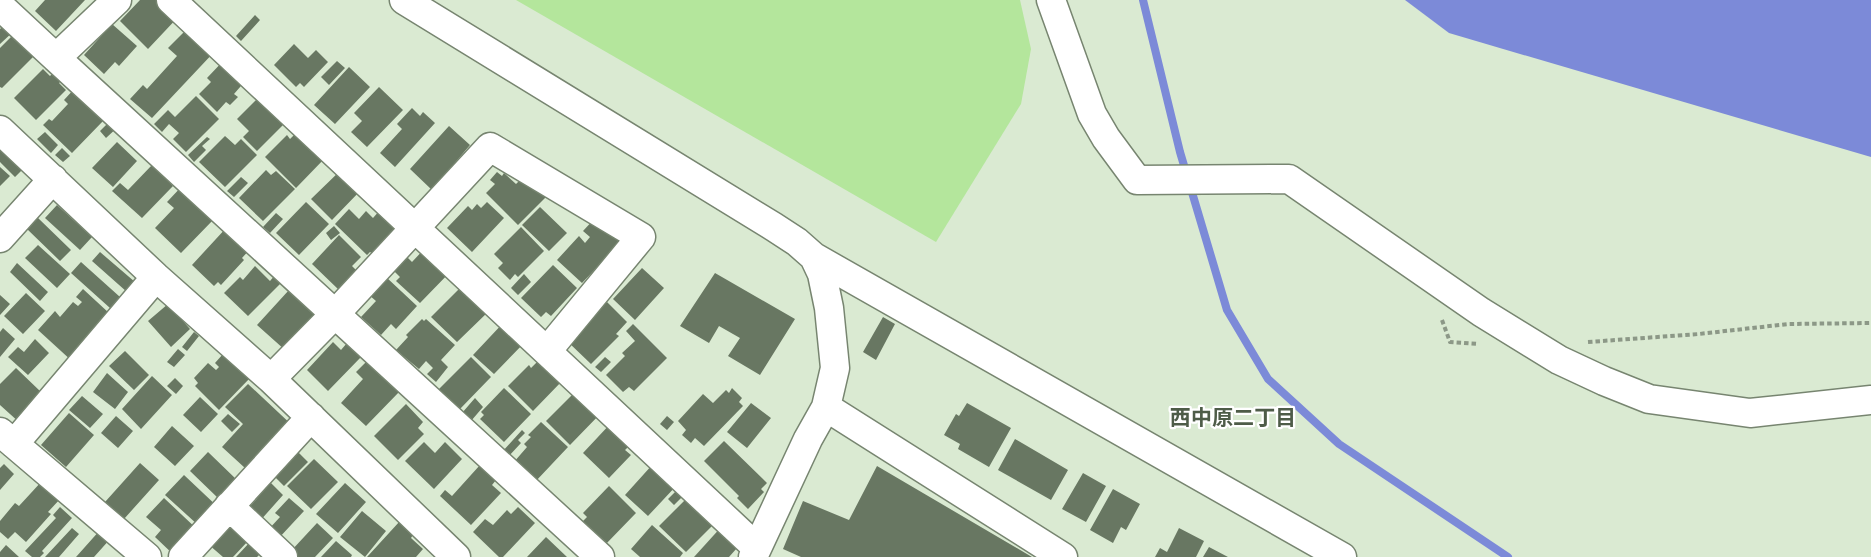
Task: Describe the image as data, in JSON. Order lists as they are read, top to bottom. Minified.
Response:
{"districts":["西中原二丁目"]}
